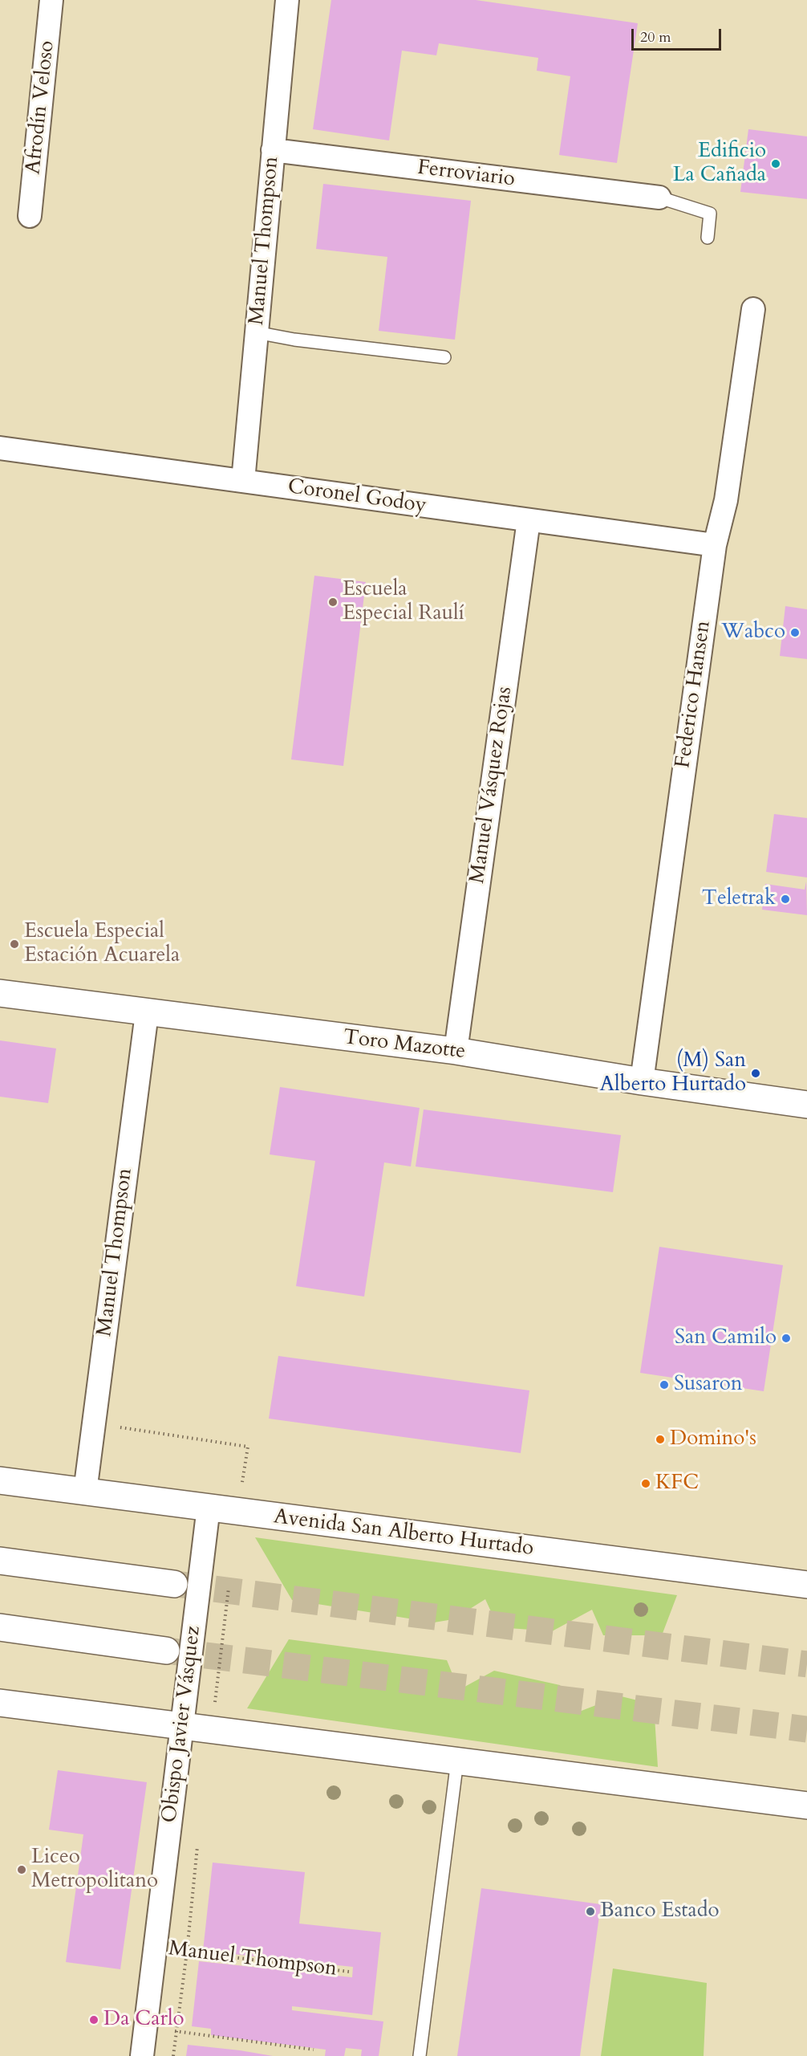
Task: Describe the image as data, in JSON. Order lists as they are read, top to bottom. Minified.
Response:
{"streets":{"main road":["Toro Mazotte","Avenida San Alberto Hurtado"],"street":["Afrodín Veloso","Ferroviario","Manuel Thompson","Coronel Godoy","Federico Hansen","Manuel Vásquez Rojas","Obispo Javier Vásquez"]},"crossings":[["Ferroviario","Manuel Thompson"],["Manuel Thompson","Coronel Godoy"],["Manuel Thompson","Toro Mazotte"],["Manuel Thompson","Avenida San Alberto Hurtado"],["Manuel Thompson","Obispo Javier Vásquez"],["Coronel Godoy","Federico Hansen"],["Coronel Godoy","Manuel Vásquez Rojas"],["Federico Hansen","Toro Mazotte"],["Manuel Vásquez Rojas","Toro Mazotte"],["Avenida San Alberto Hurtado","Obispo Javier Vásquez"]],"places":["Edificio La Cañada","Escuela Especial Raulí","Wabco","Teletrak","Escuela Especial Estación Acuarela","(M) San Alberto Hurtado","San Camilo","Susaron","Domino's","KFC","Liceo Metropolitano","Banco Estado","Da Carlo"],"scale_bar":"20 m"}
